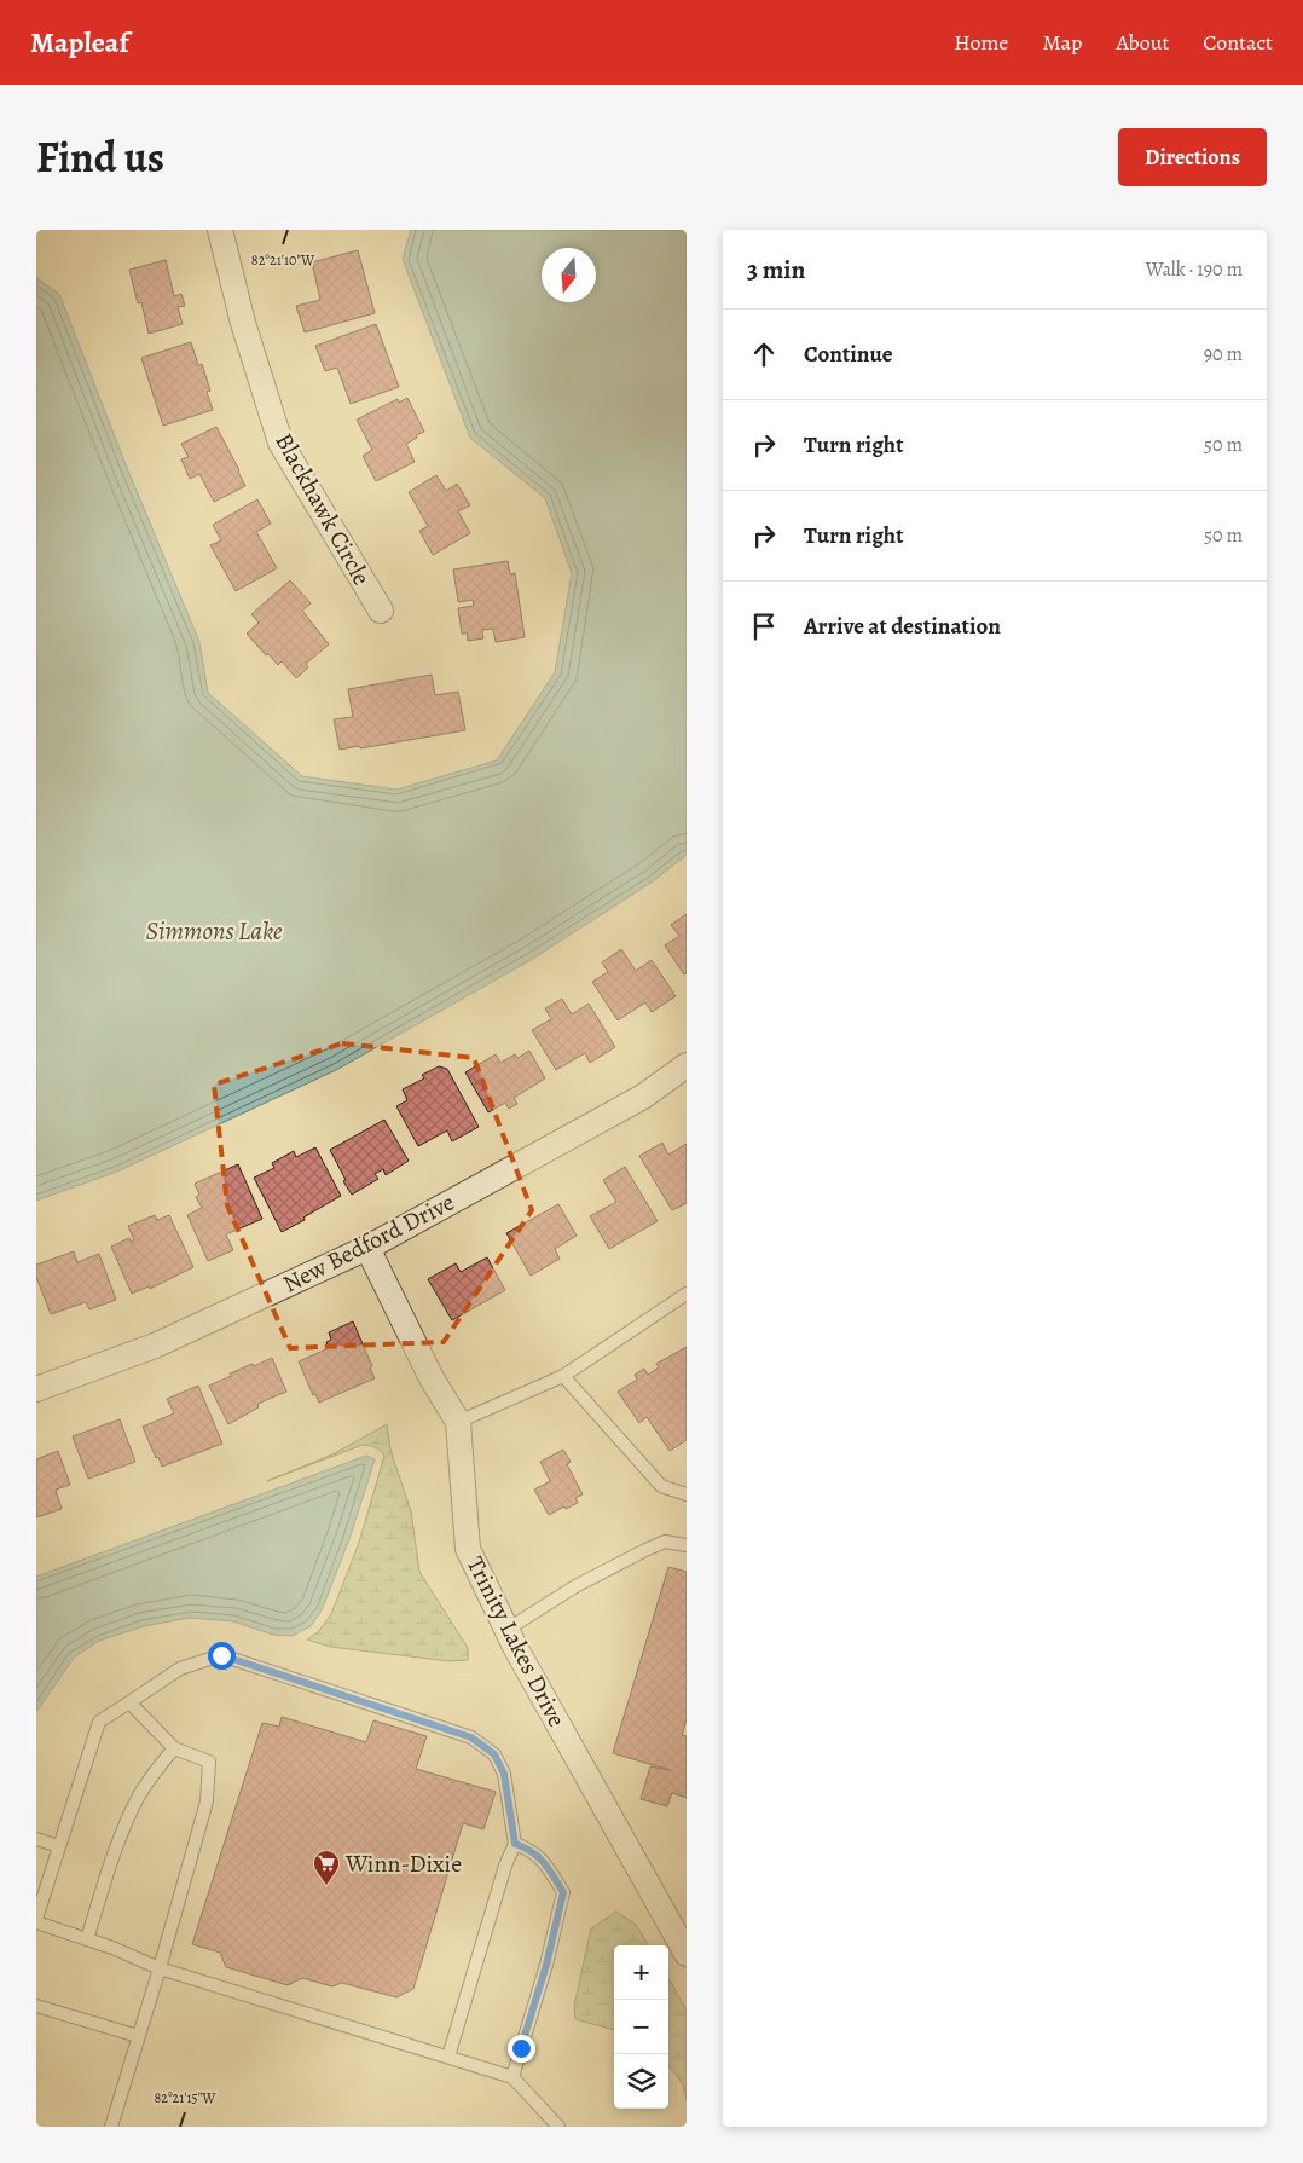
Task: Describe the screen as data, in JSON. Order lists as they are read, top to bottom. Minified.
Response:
{"streets":{"street":["Blackhawk Circle","New Bedford Drive","Trinity Lakes Drive"]},"crossings":[["New Bedford Drive","Trinity Lakes Drive"]],"water":["Simmons Lake"],"places":{"supermarket":["Winn-Dixie"]},"north":"bottom","page":{"header":"Mapleaf","nav":["Home","Map","About","Contact"],"title":"Find us","buttons":"Directions","heading":["3 min","Walk · 190 m"],"list":[["Continue","90 m"],["Turn right","50 m"],["Turn right","50 m"],"Arrive at destination"],"map_buttons":["+","−"]},"coordinates":["82°21'10\"W","82°21'15\"W"]}
